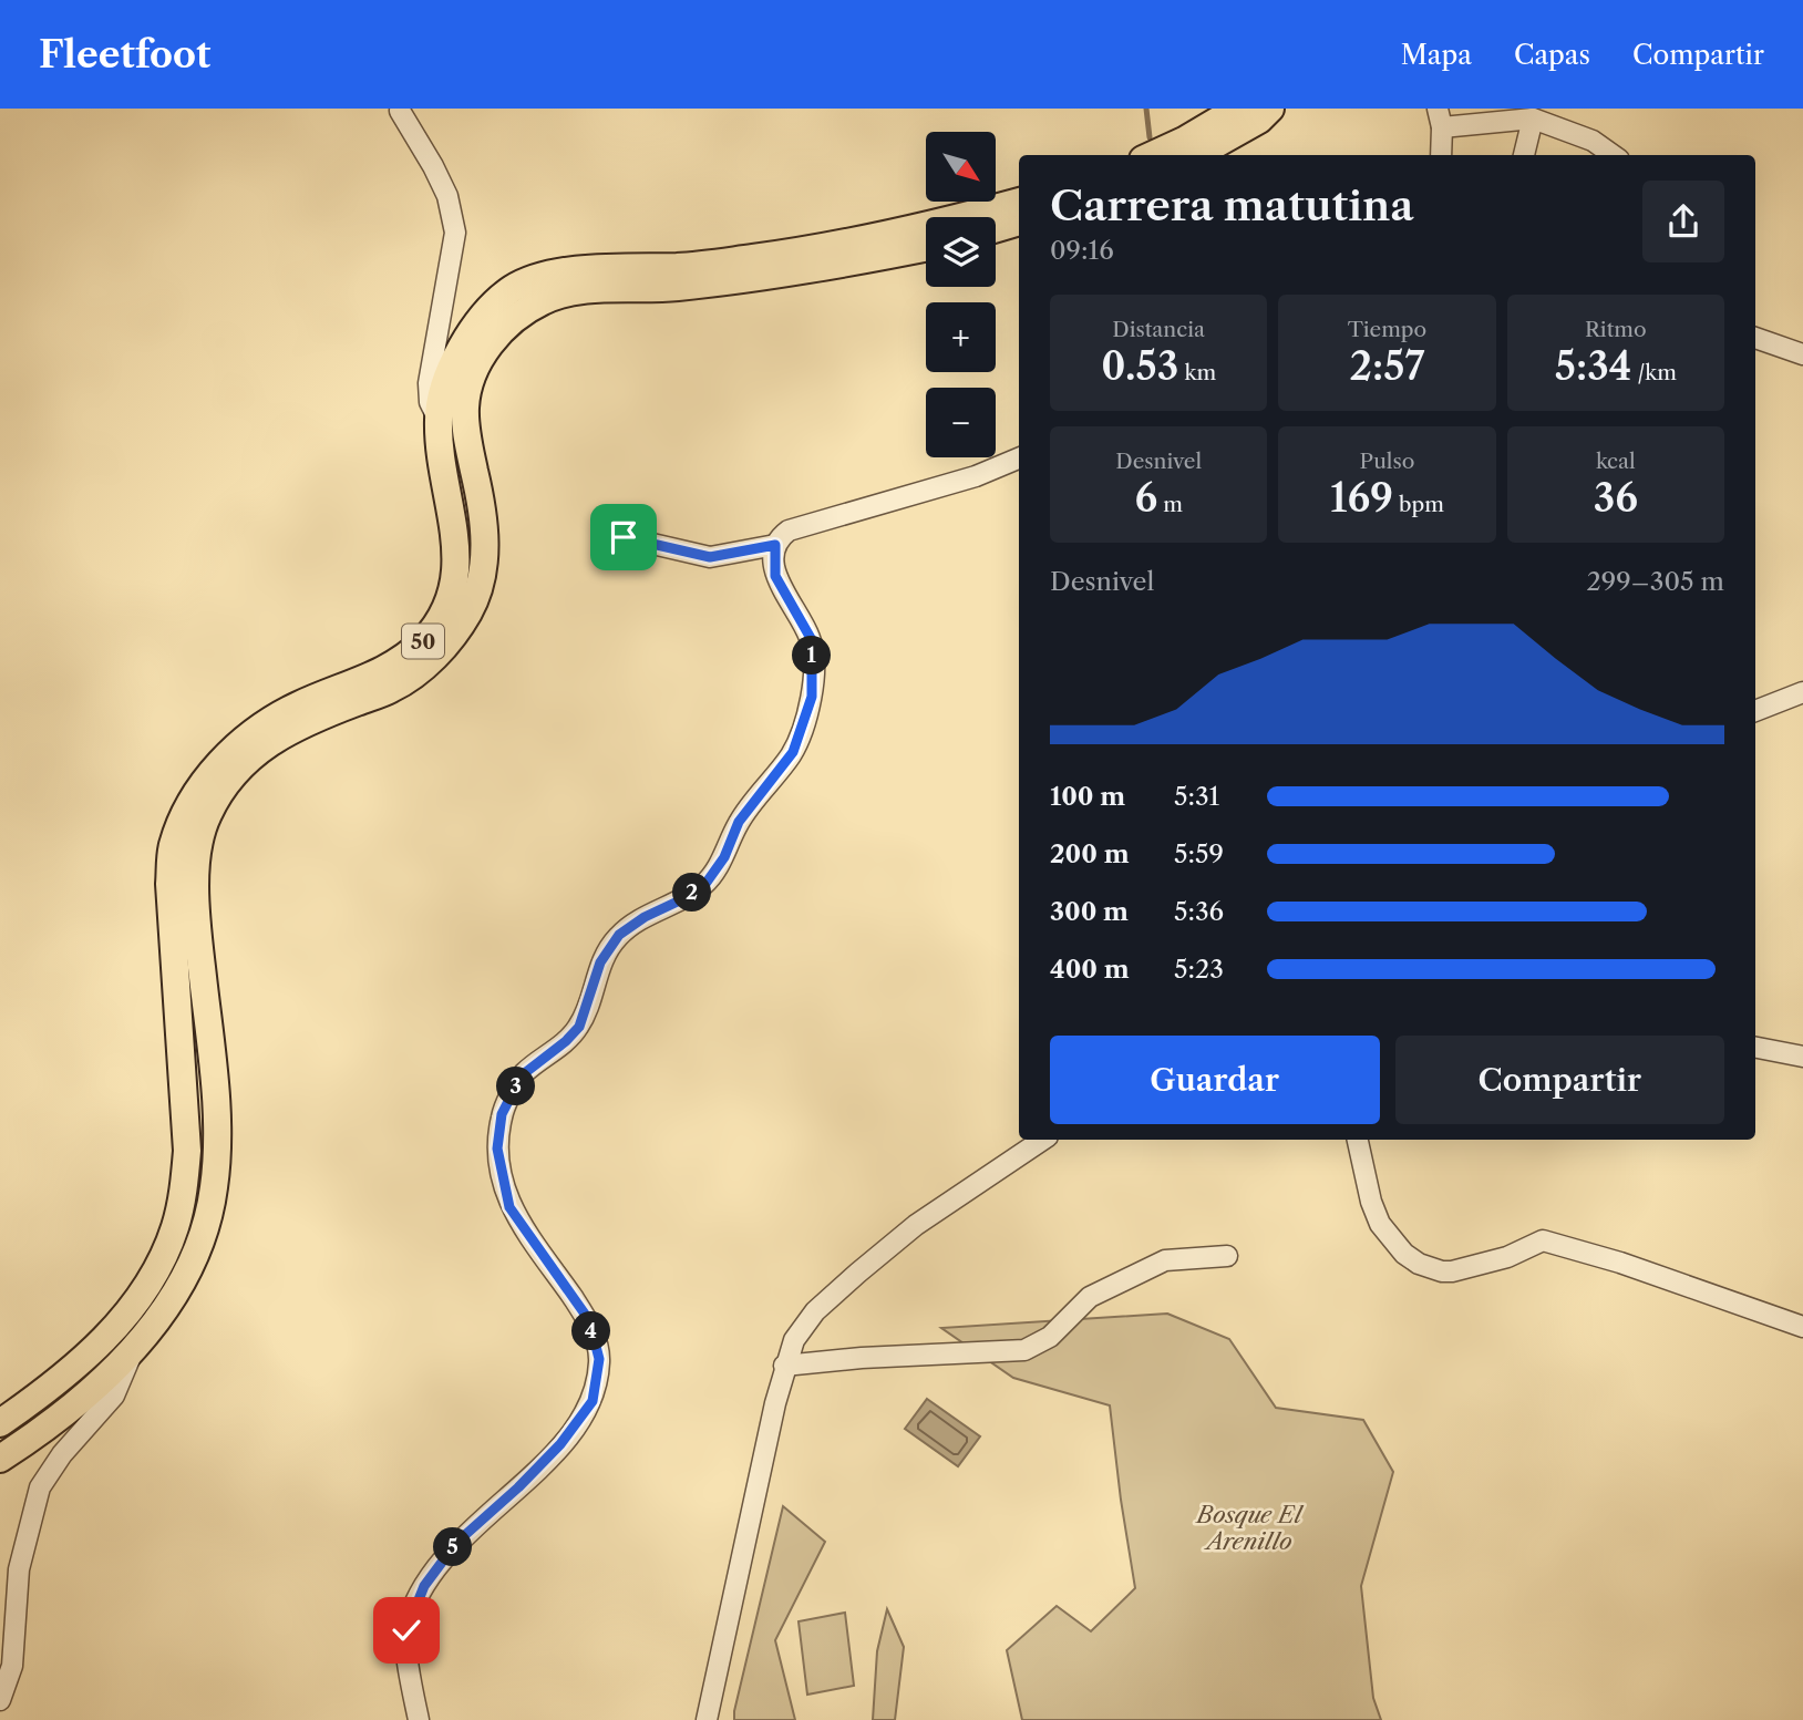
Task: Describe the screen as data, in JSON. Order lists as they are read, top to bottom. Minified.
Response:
{"streets":{"highway":["50"]},"parks":["Bosque El Arenillo"],"north":"bottom right","page":{"header":"Fleetfoot","nav":["Mapa","Capas","Compartir"],"map_buttons":["+","−"],"heading":["Carrera matutina","09:16"],"stats":[["Distancia","0.53 km"],["Tiempo","2:57"],["Ritmo","5:34 /km"],["Desnivel","6 m"],["Pulso","169 bpm"],["kcal","36"]],"chart":["Desnivel","299–305 m"],"pins":["1","2","3","4","5"],"list":[{"name":"100 m","note":"5:31"},{"name":"200 m","note":"5:59"},{"name":"300 m","note":"5:36"},{"name":"400 m","note":"5:23"}],"buttons":["Guardar","Compartir"]}}
